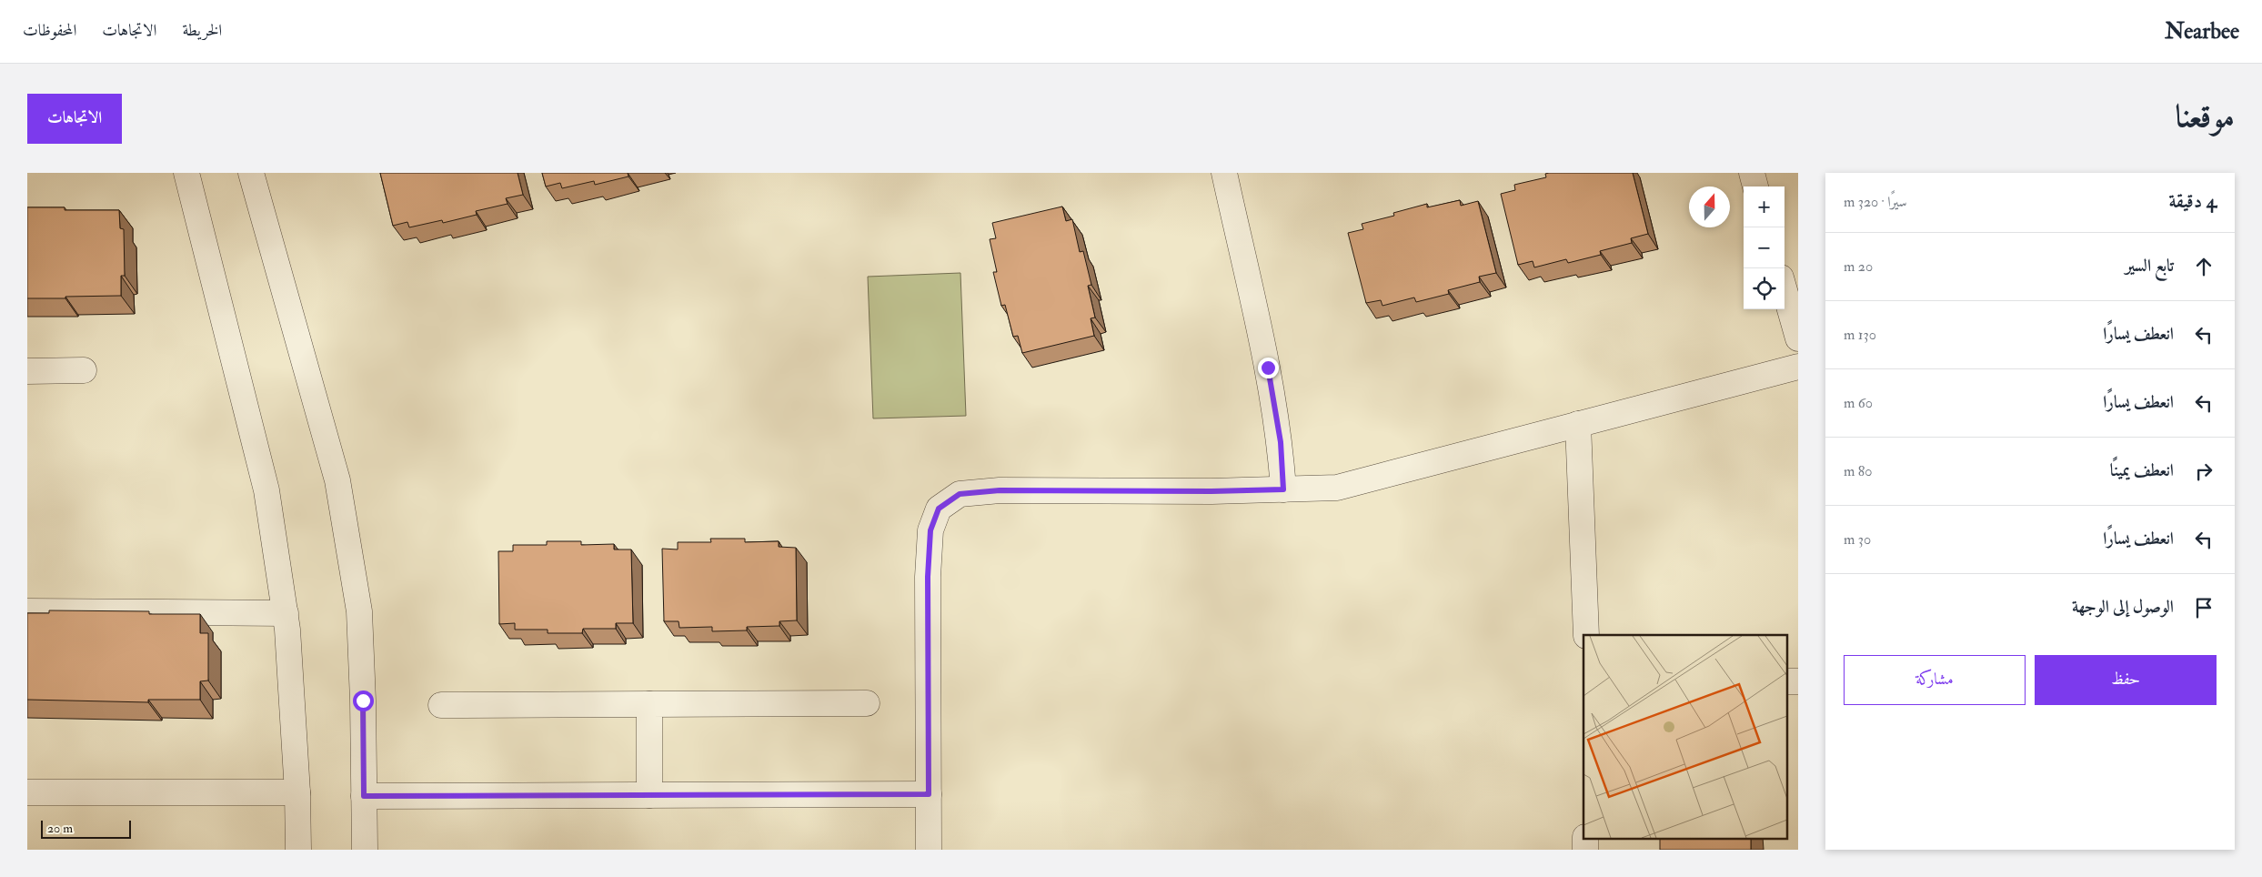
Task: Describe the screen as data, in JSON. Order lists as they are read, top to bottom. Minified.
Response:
{"scale_bar":"20 m","north":"top","page":{"header":"Nearbee","nav":["الخريطة","الاتجاهات","المحفوظات"],"title":"موقعنا","buttons":["الاتجاهات",["حفظ","مشاركة"]],"heading":["4 دقيقة","سيرًا · 320 m"],"map_buttons":["+","−"],"list":[["تابع السير","20 m"],["انعطف يسارًا","130 m"],["انعطف يسارًا","60 m"],["انعطف يمينًا","80 m"],["انعطف يسارًا","30 m"],"الوصول إلى الوجهة"],"scale":"20 m"}}
